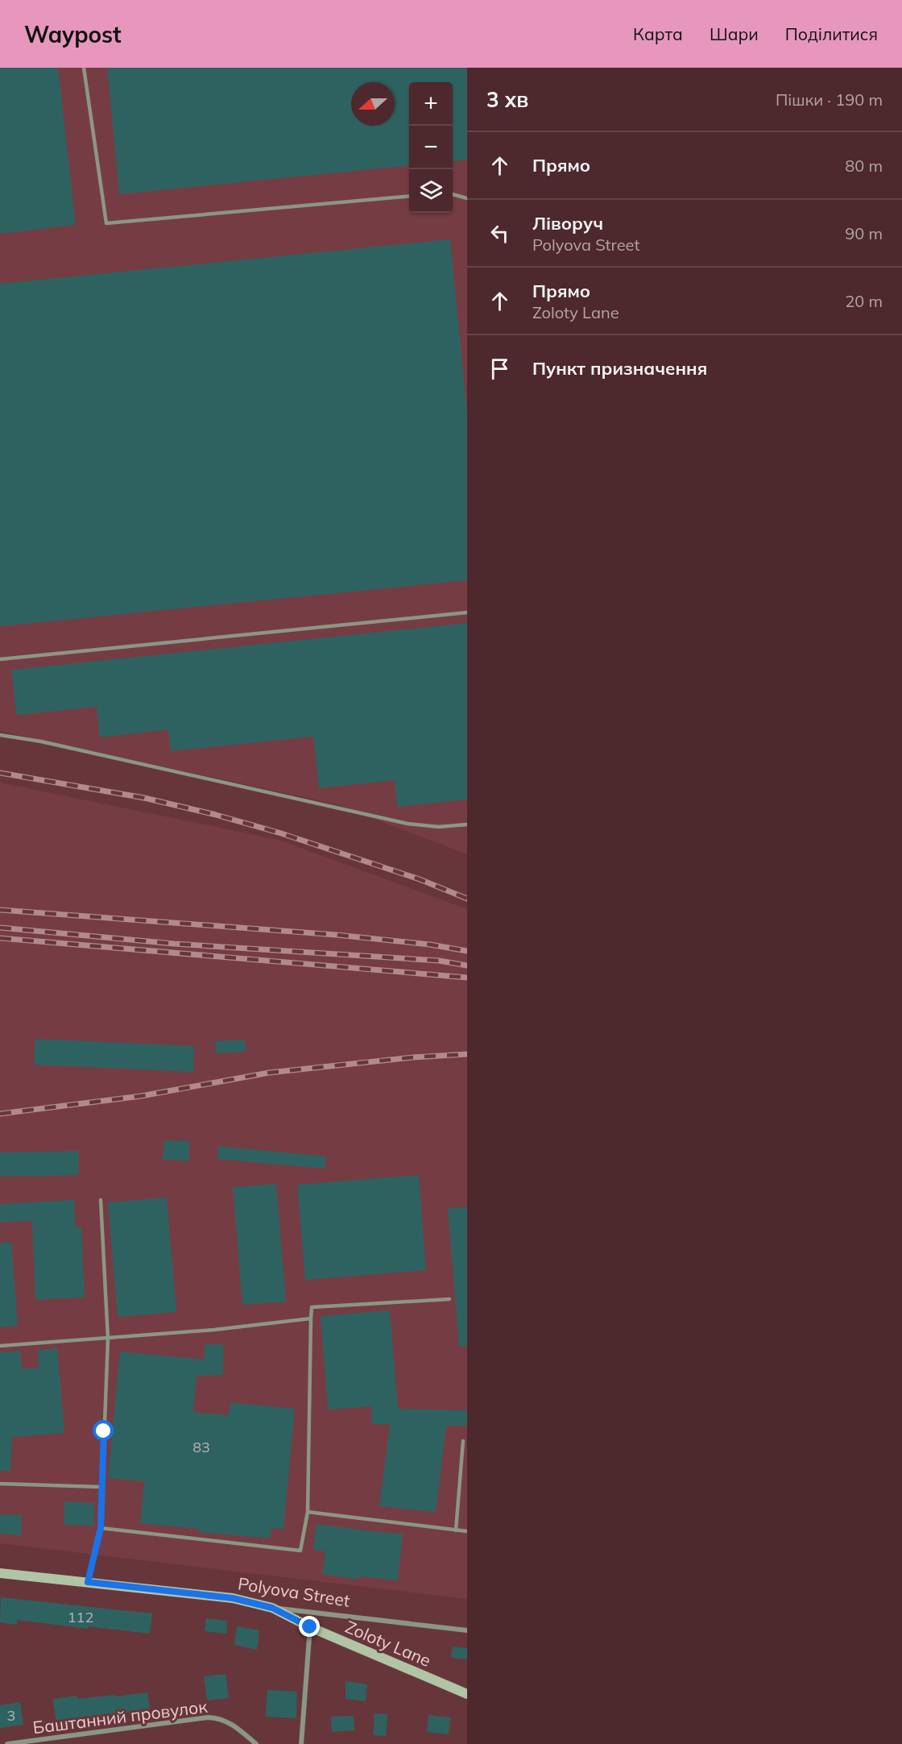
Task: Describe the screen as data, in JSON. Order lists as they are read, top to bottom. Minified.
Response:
{"streets":{"main road":["Polyova Street","Zoloty Lane"],"street":["Баштанний провулок"]},"crossings":[["Polyova Street","Zoloty Lane"]],"house_numbers":["83","112","3"],"north":"left","page":{"header":"Waypost","nav":["Карта","Шари","Поділитися"],"heading":["3 хв","Пішки · 190 m"],"map_buttons":["+","−"],"list":[["Прямо","80 m"],["Ліворуч","Polyova Street","90 m"],["Прямо","Zoloty Lane","20 m"],"Пункт призначення"]}}
